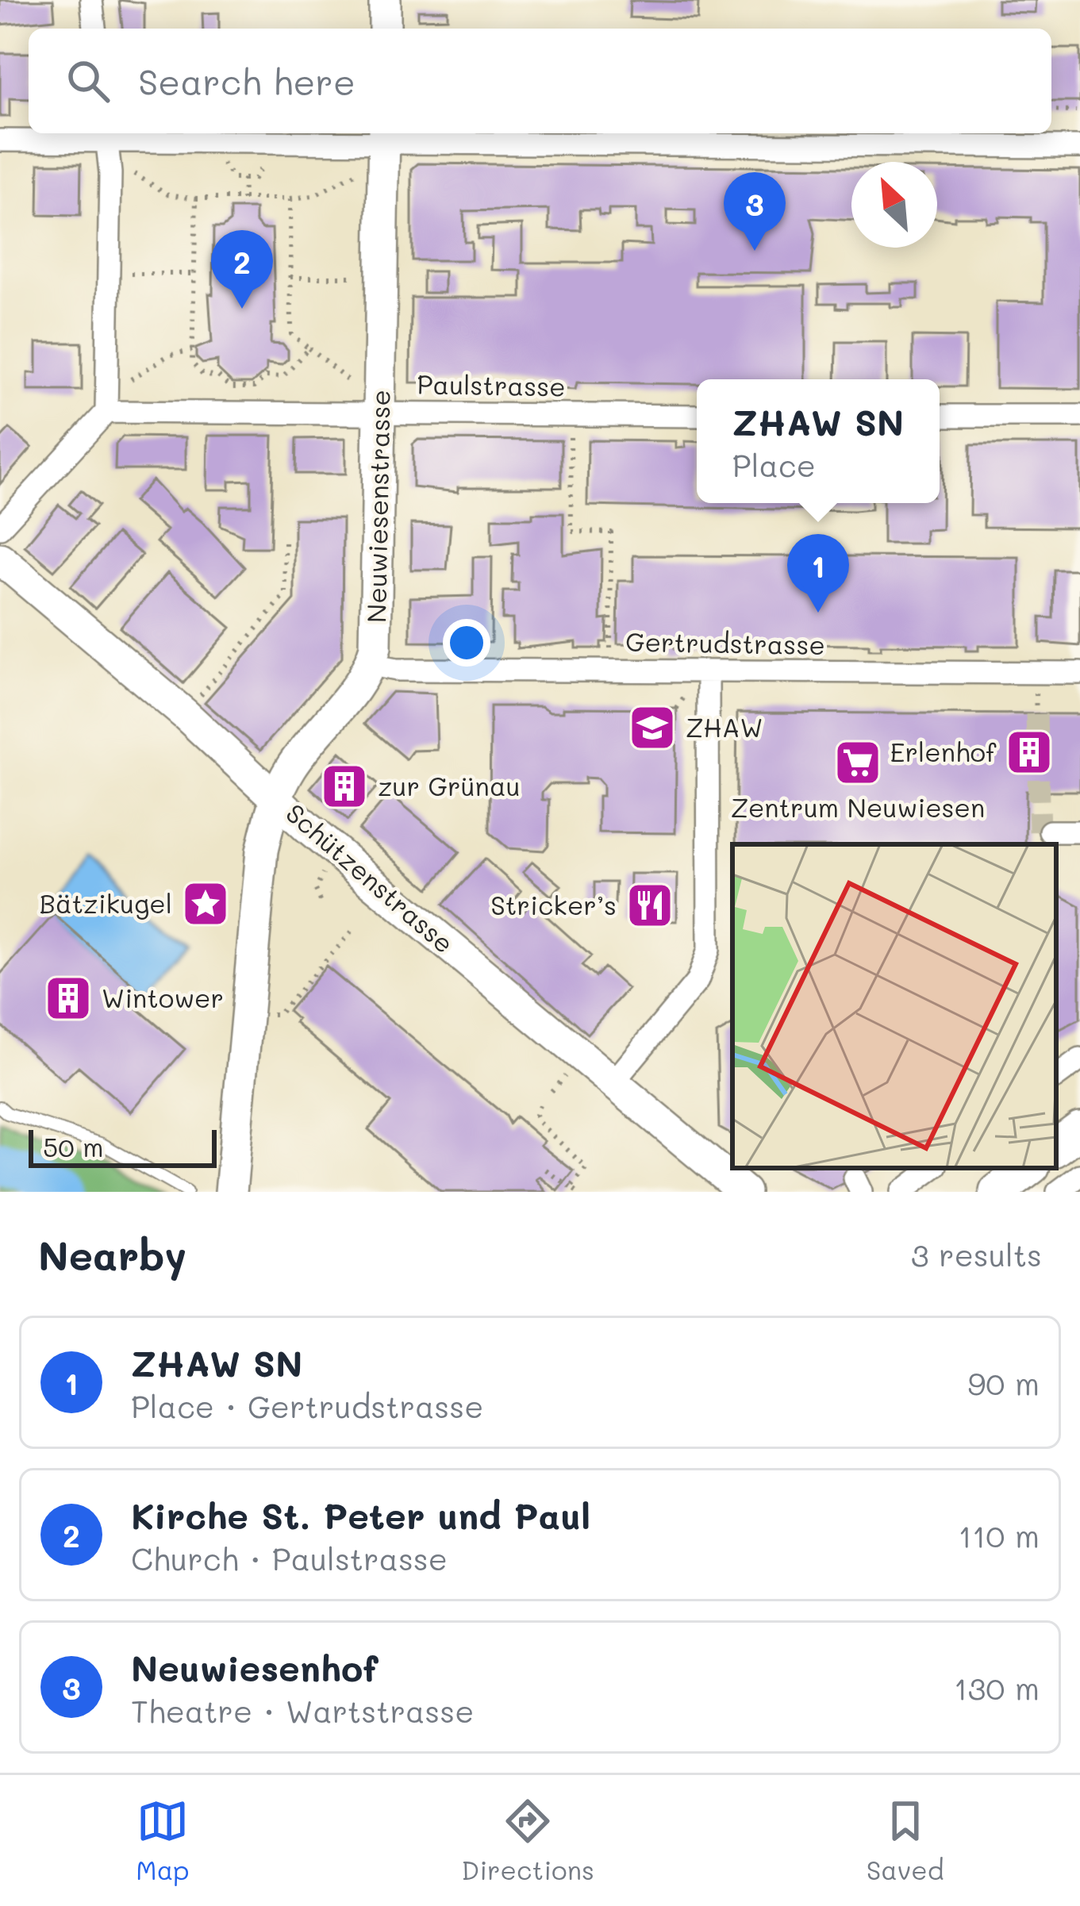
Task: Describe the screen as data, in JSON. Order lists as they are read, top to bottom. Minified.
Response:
{"streets":{"main road":["Neuwiesenstrasse","Schützenstrasse"],"street":["Paulstrasse","Gertrudstrasse"]},"crossings":[["Paulstrasse","Neuwiesenstrasse"],["Neuwiesenstrasse","Gertrudstrasse"],["Neuwiesenstrasse","Schützenstrasse"]],"places":{"school or university":["ZHAW"],"building":["Erlenhof","zur Grünau","Wintower"],"supermarket":["Zentrum Neuwiesen"],"place":["Bätzikugel"],"restaurant":["Stricker’s"]},"scale_bar":"50 m","north":"top left","page":{"search":"Search here","pins":["3","2","1"],"popup":["ZHAW SN","Place"],"scale":"50 m","heading":["Nearby","3 results"],"list":[{"mark":"1","name":"ZHAW SN","note":"Place · Gertrudstrasse","value":"90 m"},{"mark":"2","name":"Kirche St. Peter und Paul","note":"Church · Paulstrasse","value":"110 m"},{"mark":"3","name":"Neuwiesenhof","note":"Theatre · Wartstrasse","value":"130 m"}],"nav":["Map","Directions","Saved"]}}
